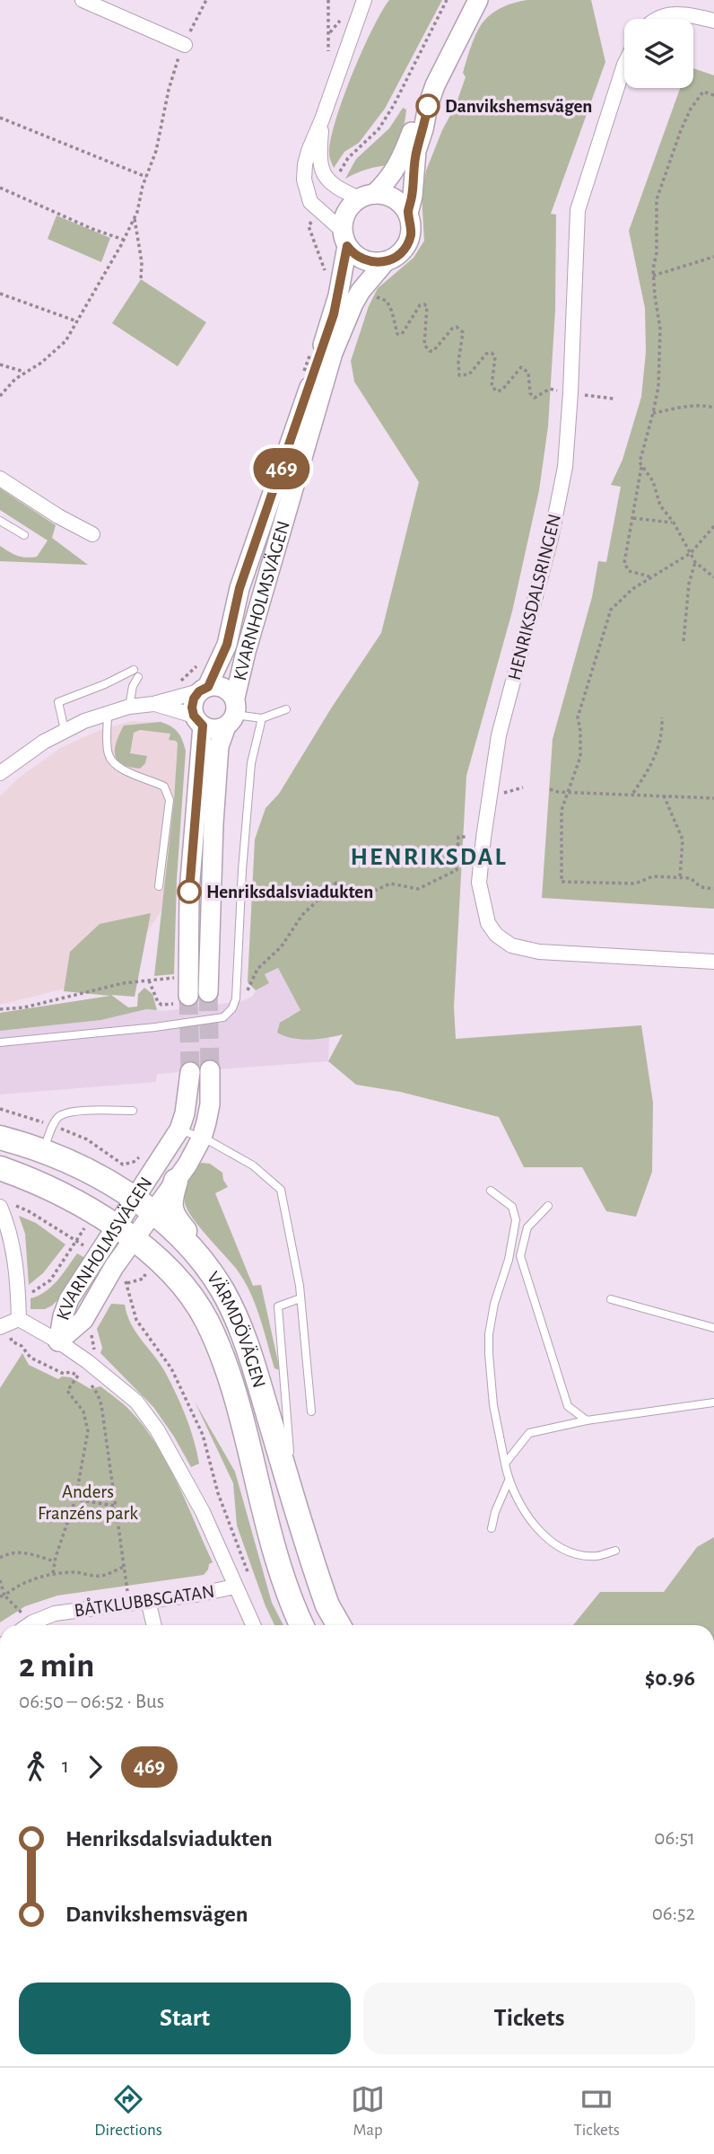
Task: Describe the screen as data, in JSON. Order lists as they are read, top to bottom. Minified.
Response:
{"streets":{"main road":["VÄRMDÖVÄGEN"],"street":["HENRIKSDALSRINGEN","KVARNHOLMSVÄGEN","BÅTKLUBBSGATAN"]},"crossings":[["KVARNHOLMSVÄGEN","VÄRMDÖVÄGEN"]],"districts":["HENRIKSDAL"],"parks":["Anders Franzéns park"],"places":["Danvikshemsvägen","Henriksdalsviadukten"],"lines":["bus line 469"],"page":{"on_map":"469","heading":["2 min","06:50 – 06:52 · Bus","$0.96"],"legs":["1","469"],"list":[{"name":"Henriksdalsviadukten","value":"06:51"},{"name":"Danvikshemsvägen","value":"06:52"}],"buttons":["Start","Tickets"],"tabs":["Directions","Map","Tickets"]}}
